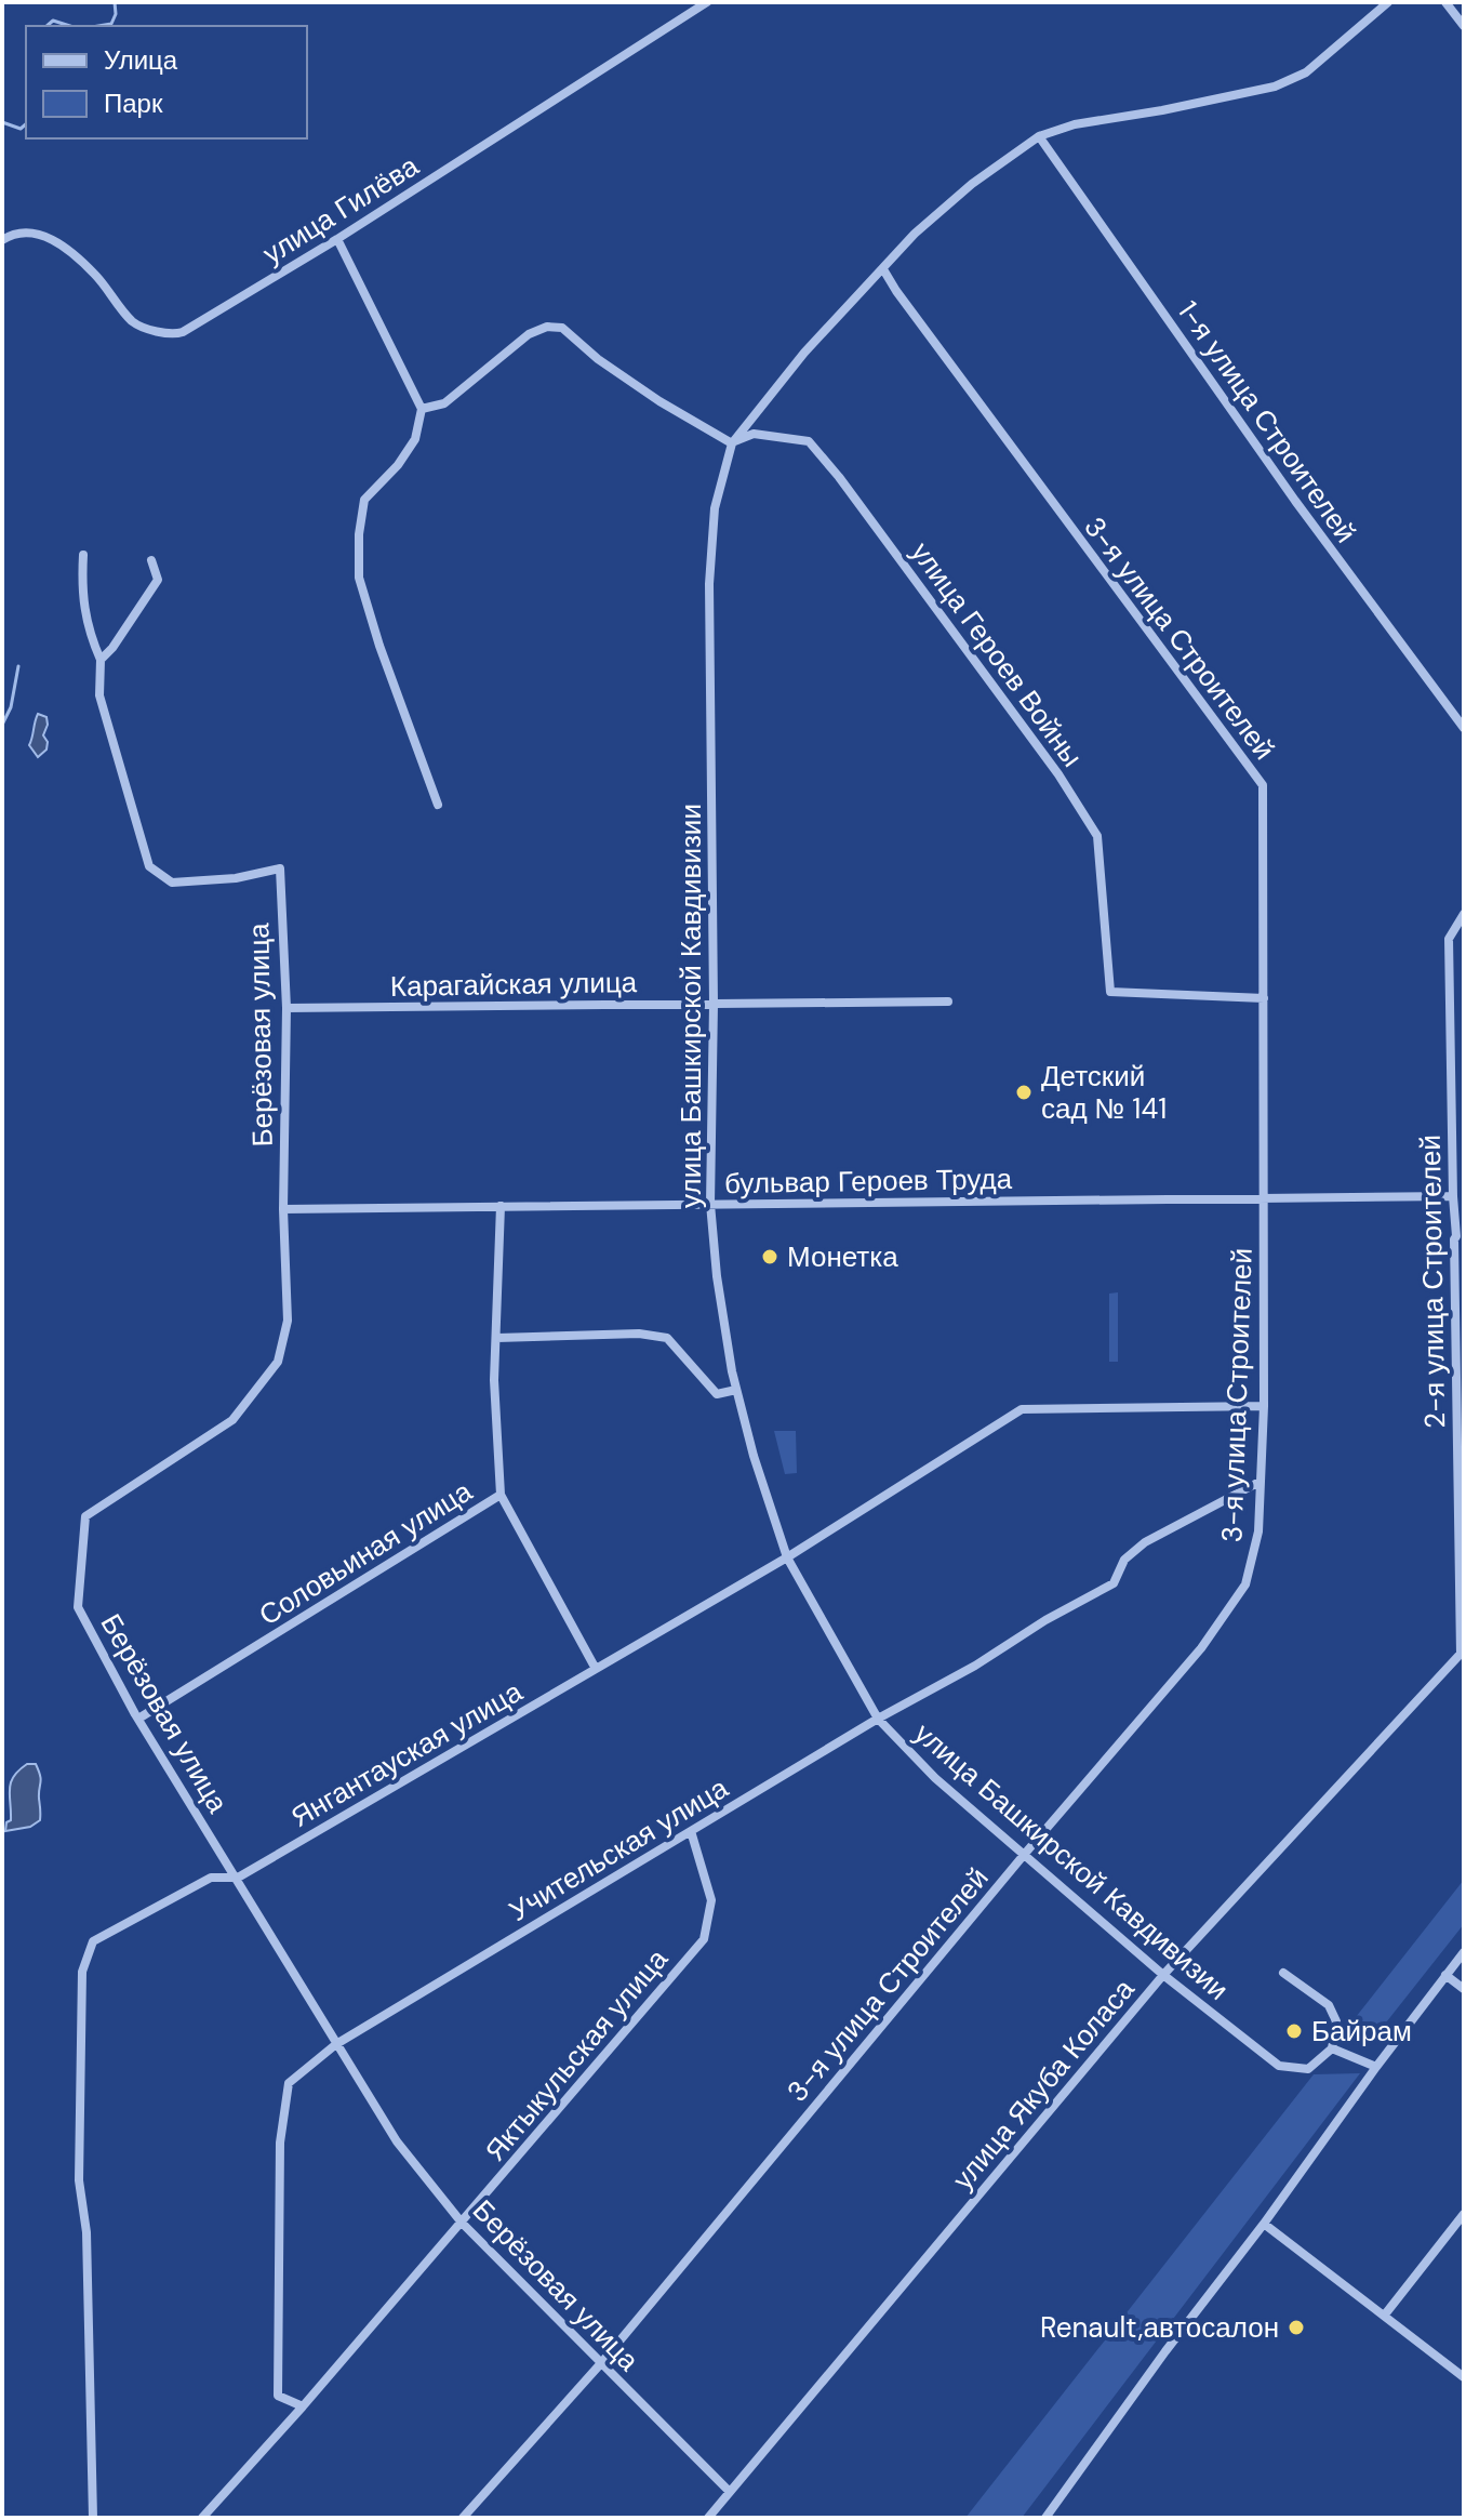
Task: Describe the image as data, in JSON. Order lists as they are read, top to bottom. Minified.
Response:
{"streets":{"street":["улица Гилёва","1-я улица Строителей","3-я улица Строителей","улица Героев Войны","Карагайская улица","улица Башкирской Кавдивизии","Берёзовая улица","бульвар Героев Труда","2-я улица Строителей","Соловьиная улица","Янгантауская улица","Учительская улица","Яктыкульская улица","улица Якуба Коласа"]},"crossings":[["1-я улица Строителей","улица Башкирской Кавдивизии"],["3-я улица Строителей","улица Героев Войны"],["3-я улица Строителей","улица Башкирской Кавдивизии"],["3-я улица Строителей","Берёзовая улица"],["3-я улица Строителей","бульвар Героев Труда"],["3-я улица Строителей","Янгантауская улица"],["3-я улица Строителей","Учительская улица"],["улица Героев Войны","улица Башкирской Кавдивизии"],["Карагайская улица","улица Башкирской Кавдивизии"],["Карагайская улица","Берёзовая улица"],["улица Башкирской Кавдивизии","бульвар Героев Труда"],["улица Башкирской Кавдивизии","Янгантауская улица"],["улица Башкирской Кавдивизии","Учительская улица"],["улица Башкирской Кавдивизии","улица Якуба Коласа"],["Берёзовая улица","бульвар Героев Труда"],["Берёзовая улица","Соловьиная улица"],["Берёзовая улица","Янгантауская улица"],["Берёзовая улица","Учительская улица"],["Берёзовая улица","Яктыкульская улица"],["Берёзовая улица","улица Якуба Коласа"],["бульвар Героев Труда","2-я улица Строителей"],["бульвар Героев Труда","Соловьиная улица"],["2-я улица Строителей","улица Якуба Коласа"],["Учительская улица","Яктыкульская улица"]],"places":["Детский сад № 141","Монетка","Байрам","Renault,автосалон"],"legend":["Улица","Парк"]}
